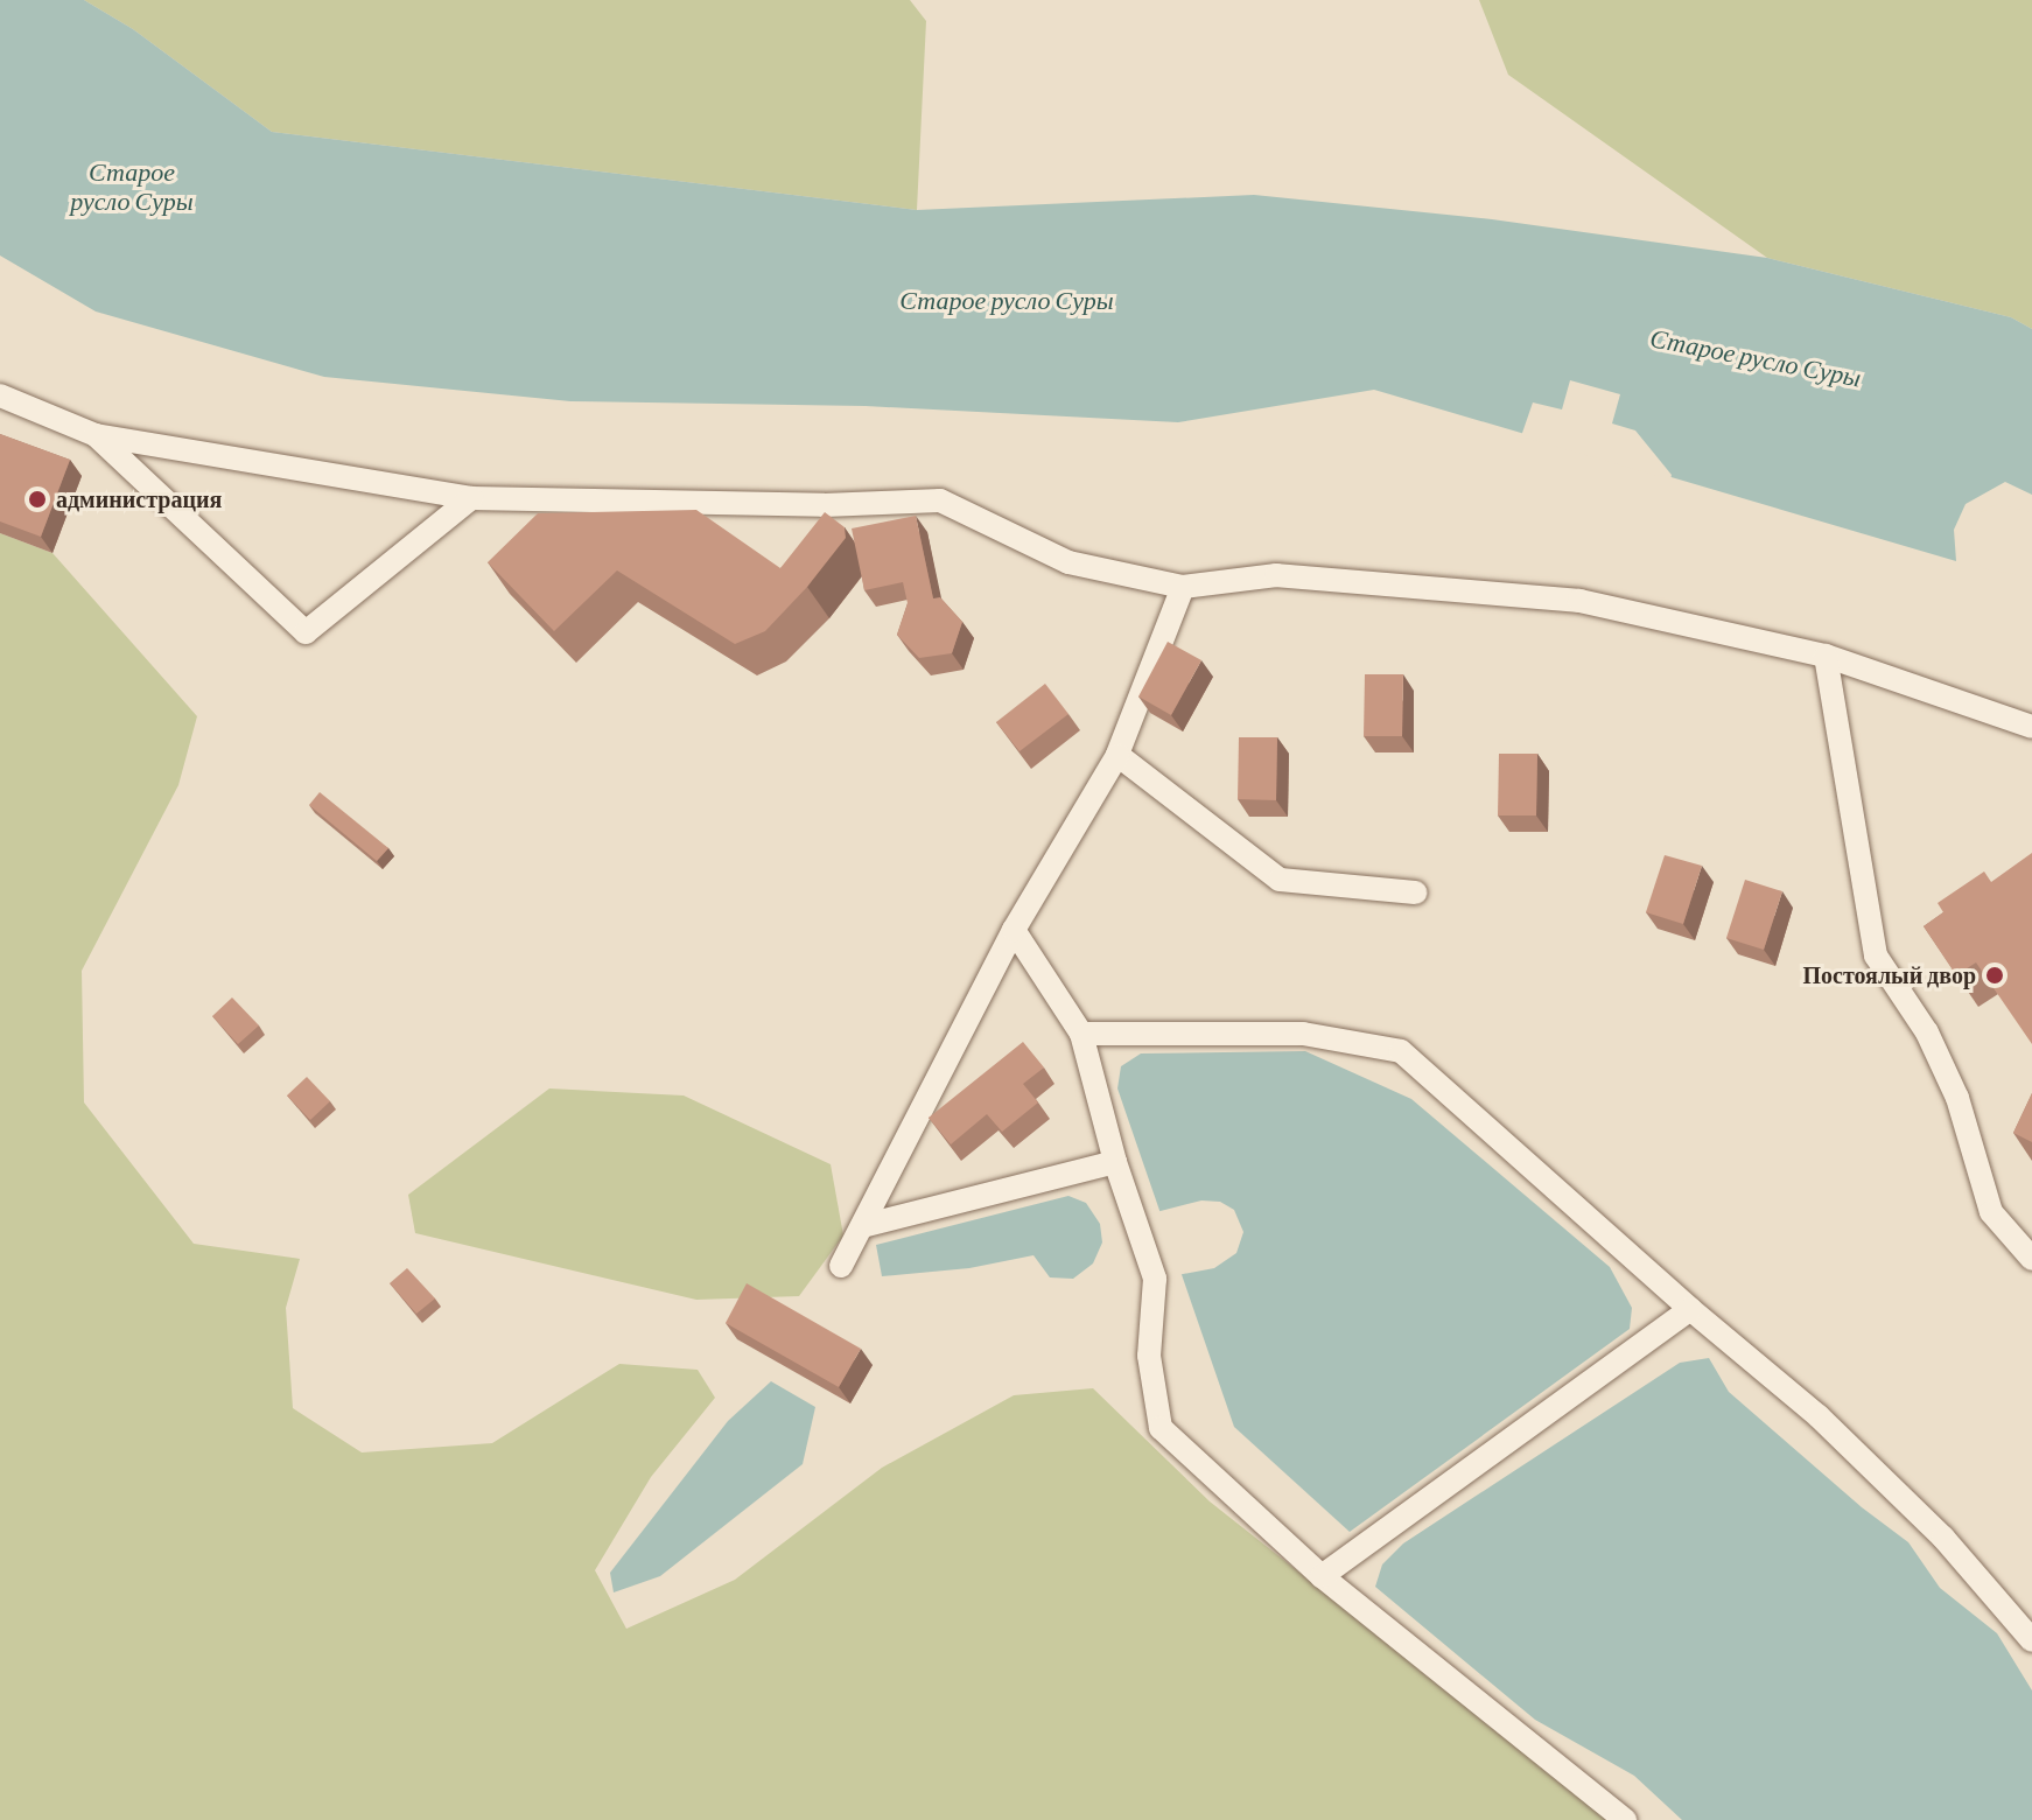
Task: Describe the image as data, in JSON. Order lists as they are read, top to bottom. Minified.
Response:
{"water":["Старое русло Суры"],"places":["администрация","Постоялый двор"]}
